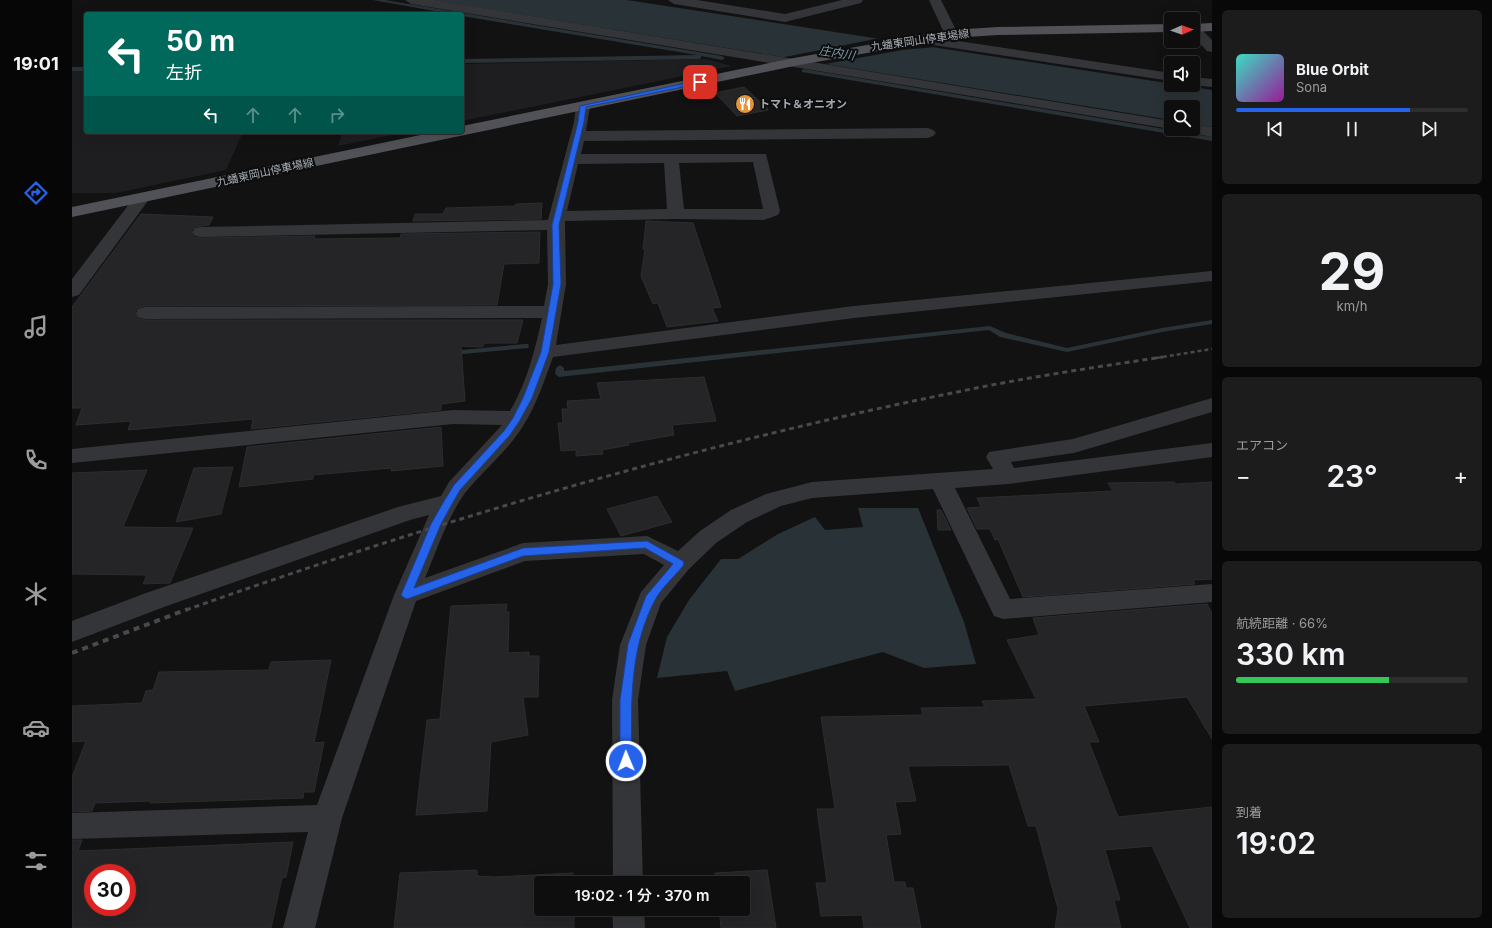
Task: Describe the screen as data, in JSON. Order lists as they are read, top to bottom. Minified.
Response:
{"streets":{"main road":["九蟠東岡山停車場線"]},"water":["庄内川"],"places":{"restaurant":["トマト＆オニオン"]},"north":"right","page":{"tabs":"19:01","turn":["50 m","左折"],"song":["Blue Orbit","Sona"],"tile":[["29","km/h"],"エアコン",["航続距離 · 66%","330 km"],["到着","19:02"]],"heat":["−","23°","+"],"limit":"30","trip":"19:02 · 1 分 · 370 m"}}
